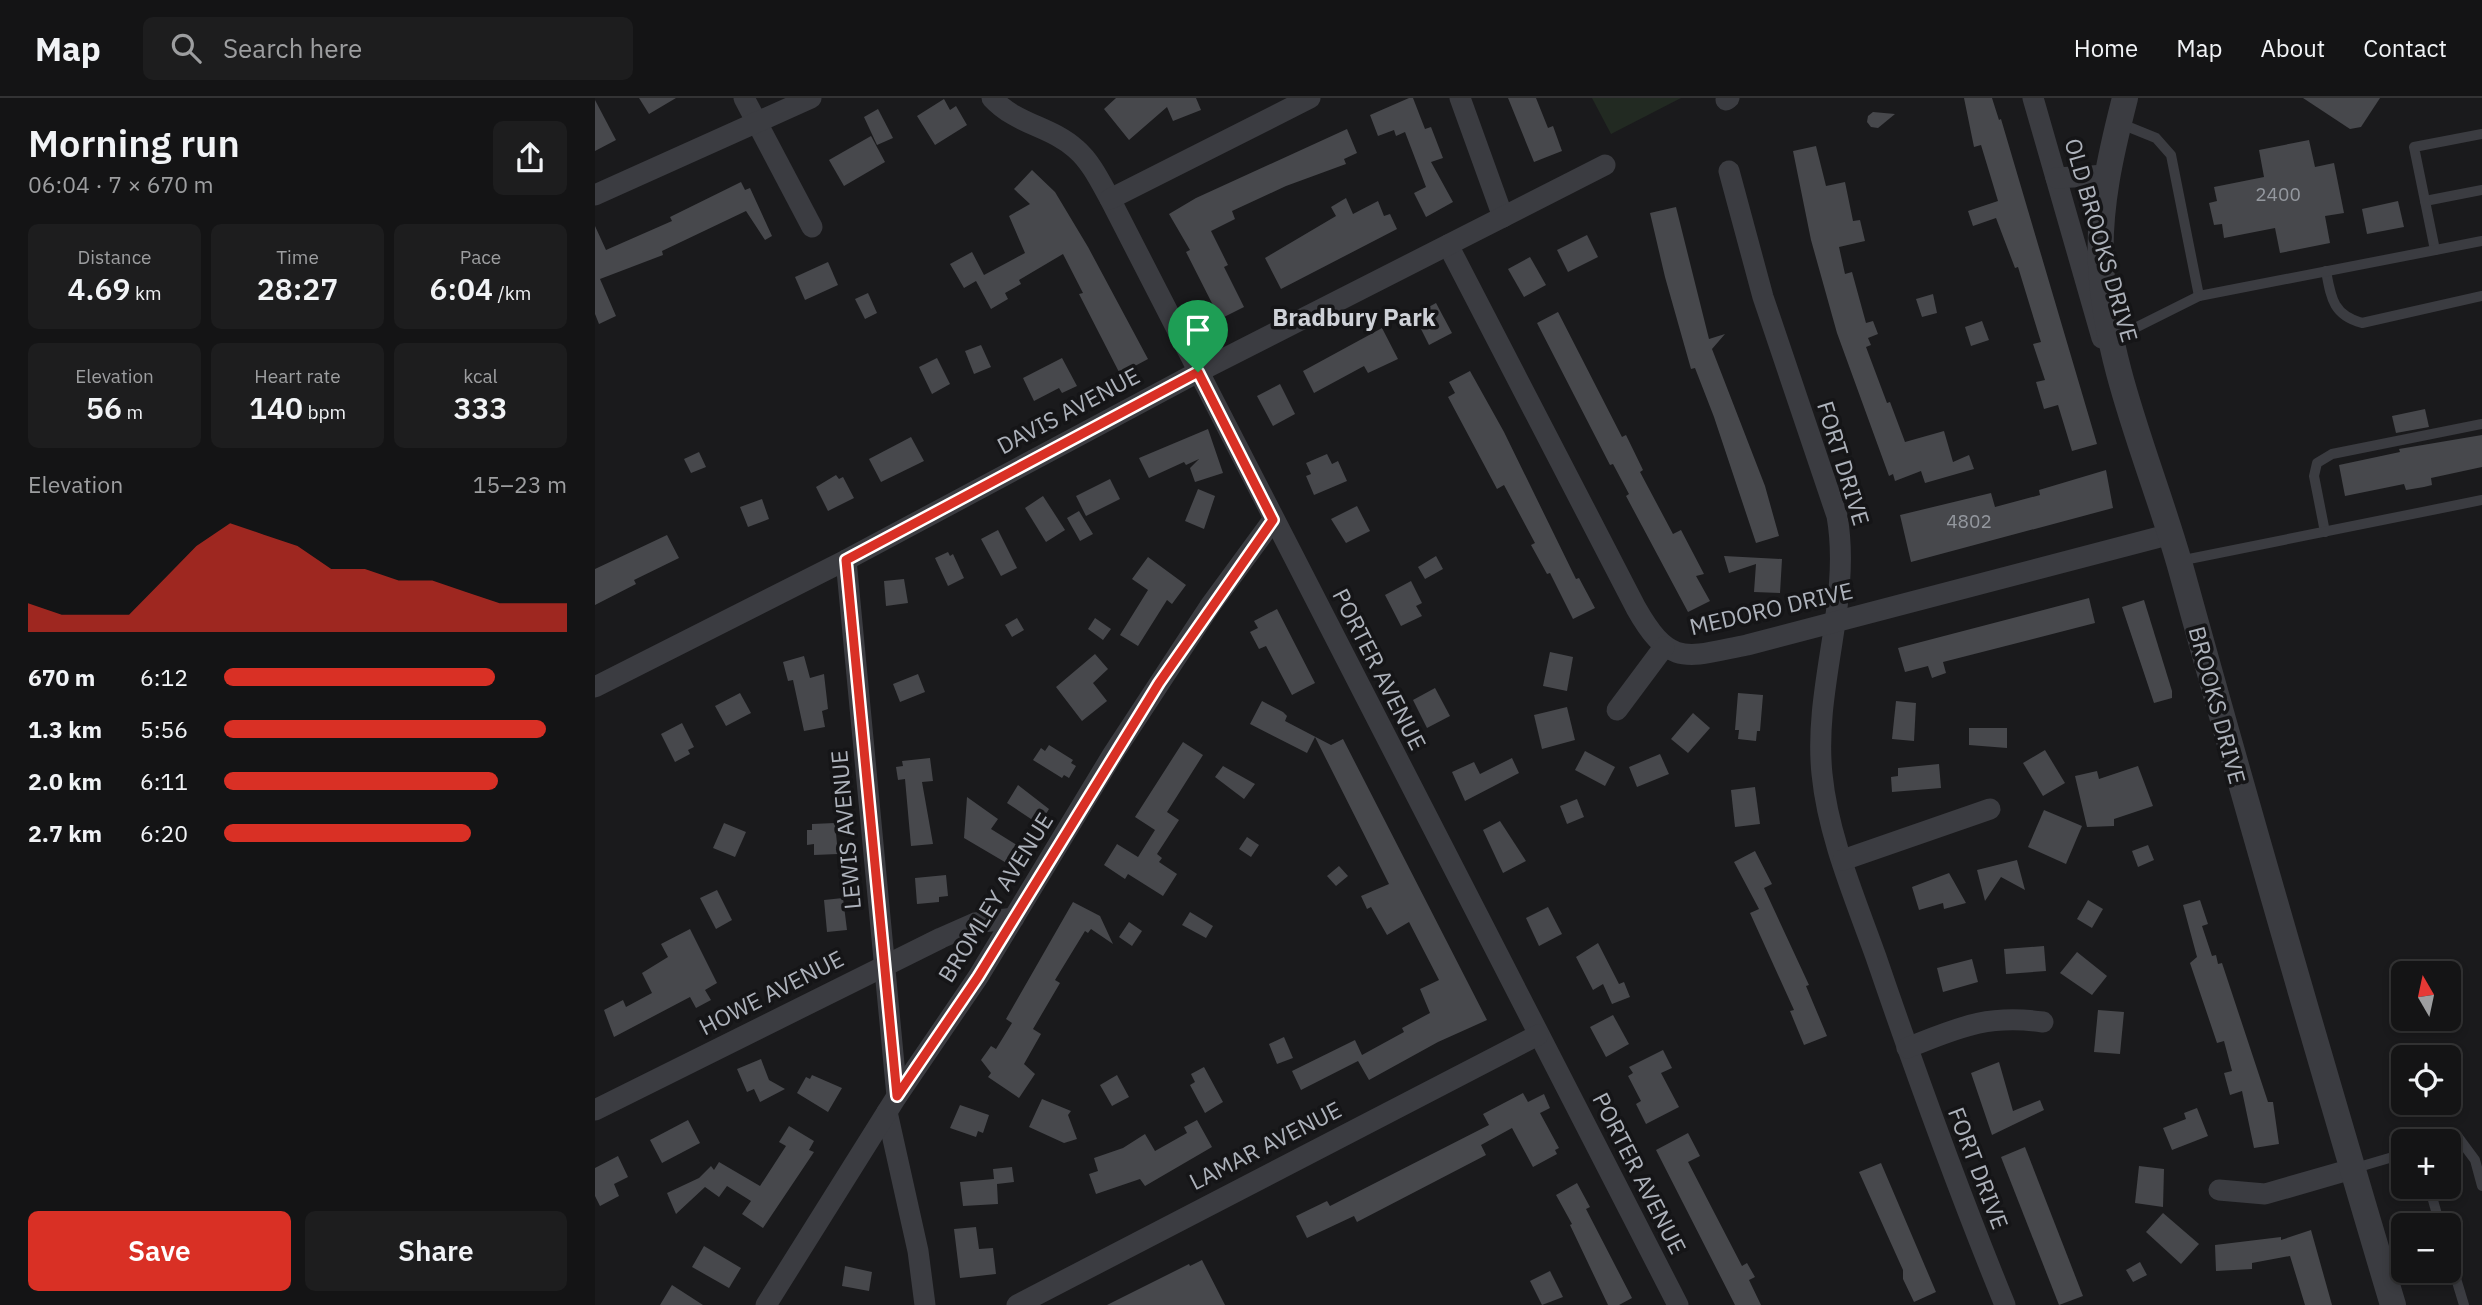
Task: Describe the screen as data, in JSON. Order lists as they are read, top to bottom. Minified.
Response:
{"streets":{"street":["OLD BROOKS DRIVE","DAVIS AVENUE","FORT DRIVE","MEDORO DRIVE","PORTER AVENUE","BROOKS DRIVE","LEWIS AVENUE","BROMLEY AVENUE","HOWE AVENUE","LAMAR AVENUE"]},"crossings":[["OLD BROOKS DRIVE","BROOKS DRIVE"],["DAVIS AVENUE","MEDORO DRIVE"],["DAVIS AVENUE","PORTER AVENUE"],["DAVIS AVENUE","LEWIS AVENUE"],["FORT DRIVE","MEDORO DRIVE"],["MEDORO DRIVE","BROOKS DRIVE"],["PORTER AVENUE","BROMLEY AVENUE"],["PORTER AVENUE","LAMAR AVENUE"],["LEWIS AVENUE","BROMLEY AVENUE"],["LEWIS AVENUE","HOWE AVENUE"],["BROMLEY AVENUE","HOWE AVENUE"]],"districts":["Bradbury Park"],"house_numbers":["2400","4802"],"north":"top","page":{"header":"Map","search":"Search here","nav":["Home","Map","About","Contact"],"heading":["Morning run","06:04 · 7 × 670 m"],"stats":[["Distance","4.69 km"],["Time","28:27"],["Pace","6:04 /km"],["Elevation","56 m"],["Heart rate","140 bpm"],["kcal","333"]],"chart":["Elevation","15–23 m"],"list":[{"name":"670 m","note":"6:12"},{"name":"1.3 km","note":"5:56"},{"name":"2.0 km","note":"6:11"},{"name":"2.7 km","note":"6:20"}],"map_buttons":["+","−"],"buttons":["Save","Share"]}}
